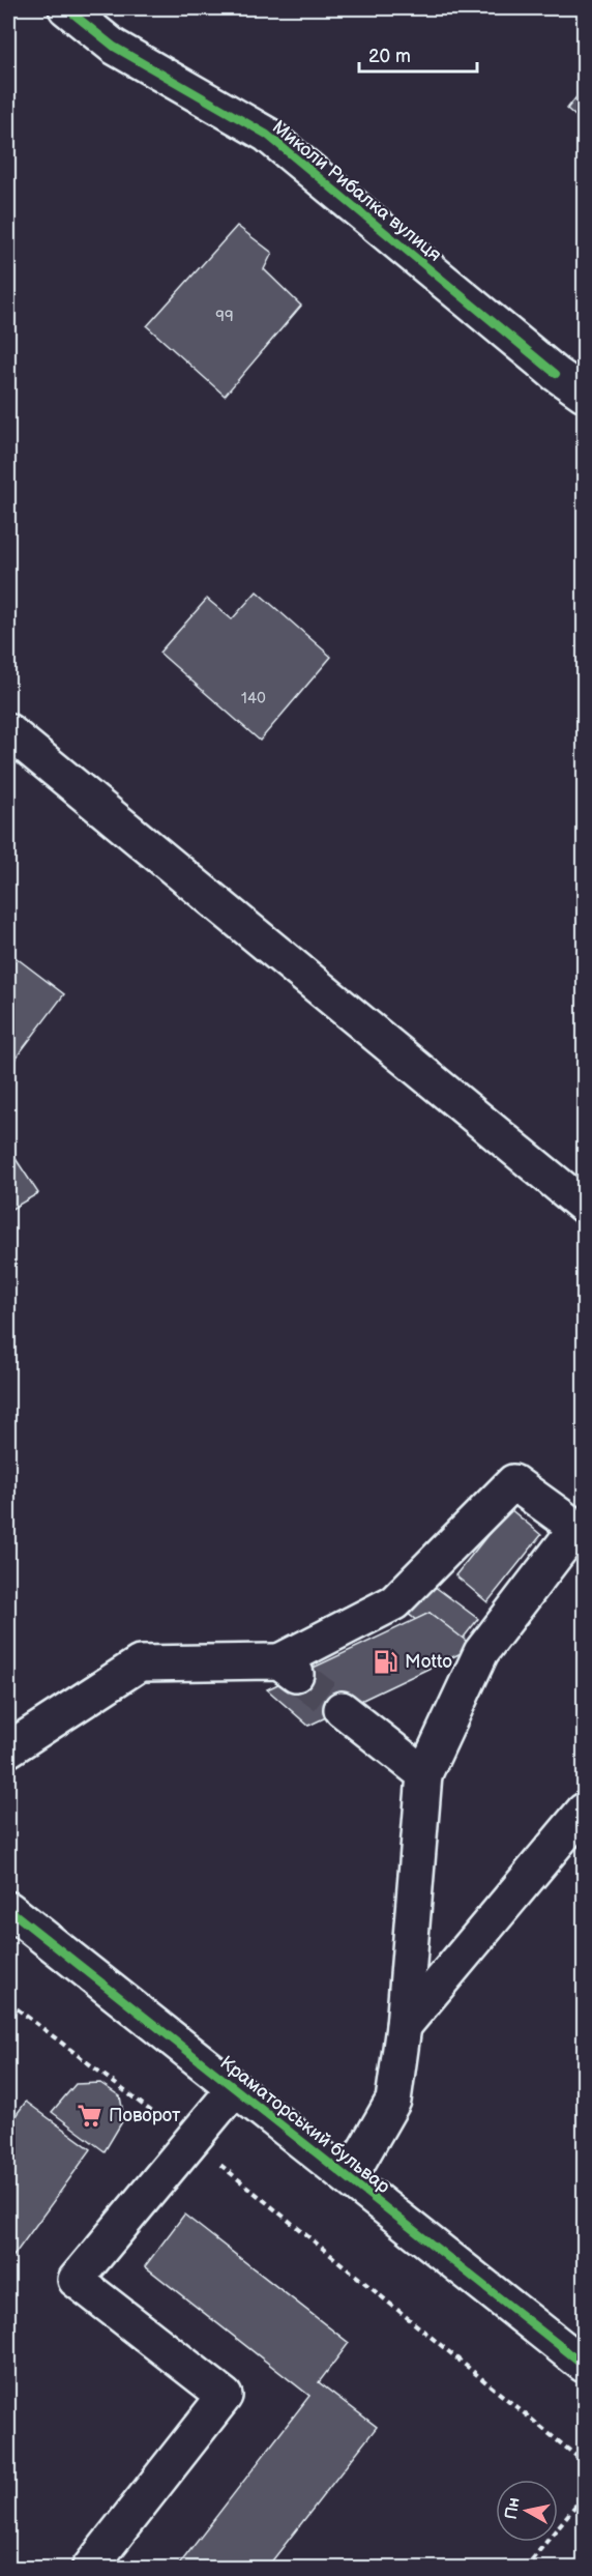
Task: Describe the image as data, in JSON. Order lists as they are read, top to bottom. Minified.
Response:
{"streets":{"street":["Миколи Рибалка вулиця","Краматорський бульвар"]},"places":{"fuel station":["Motto"],"supermarket":["Поворот"]},"house_numbers":["99","140"],"scale_bar":"20 m","north":"left"}
